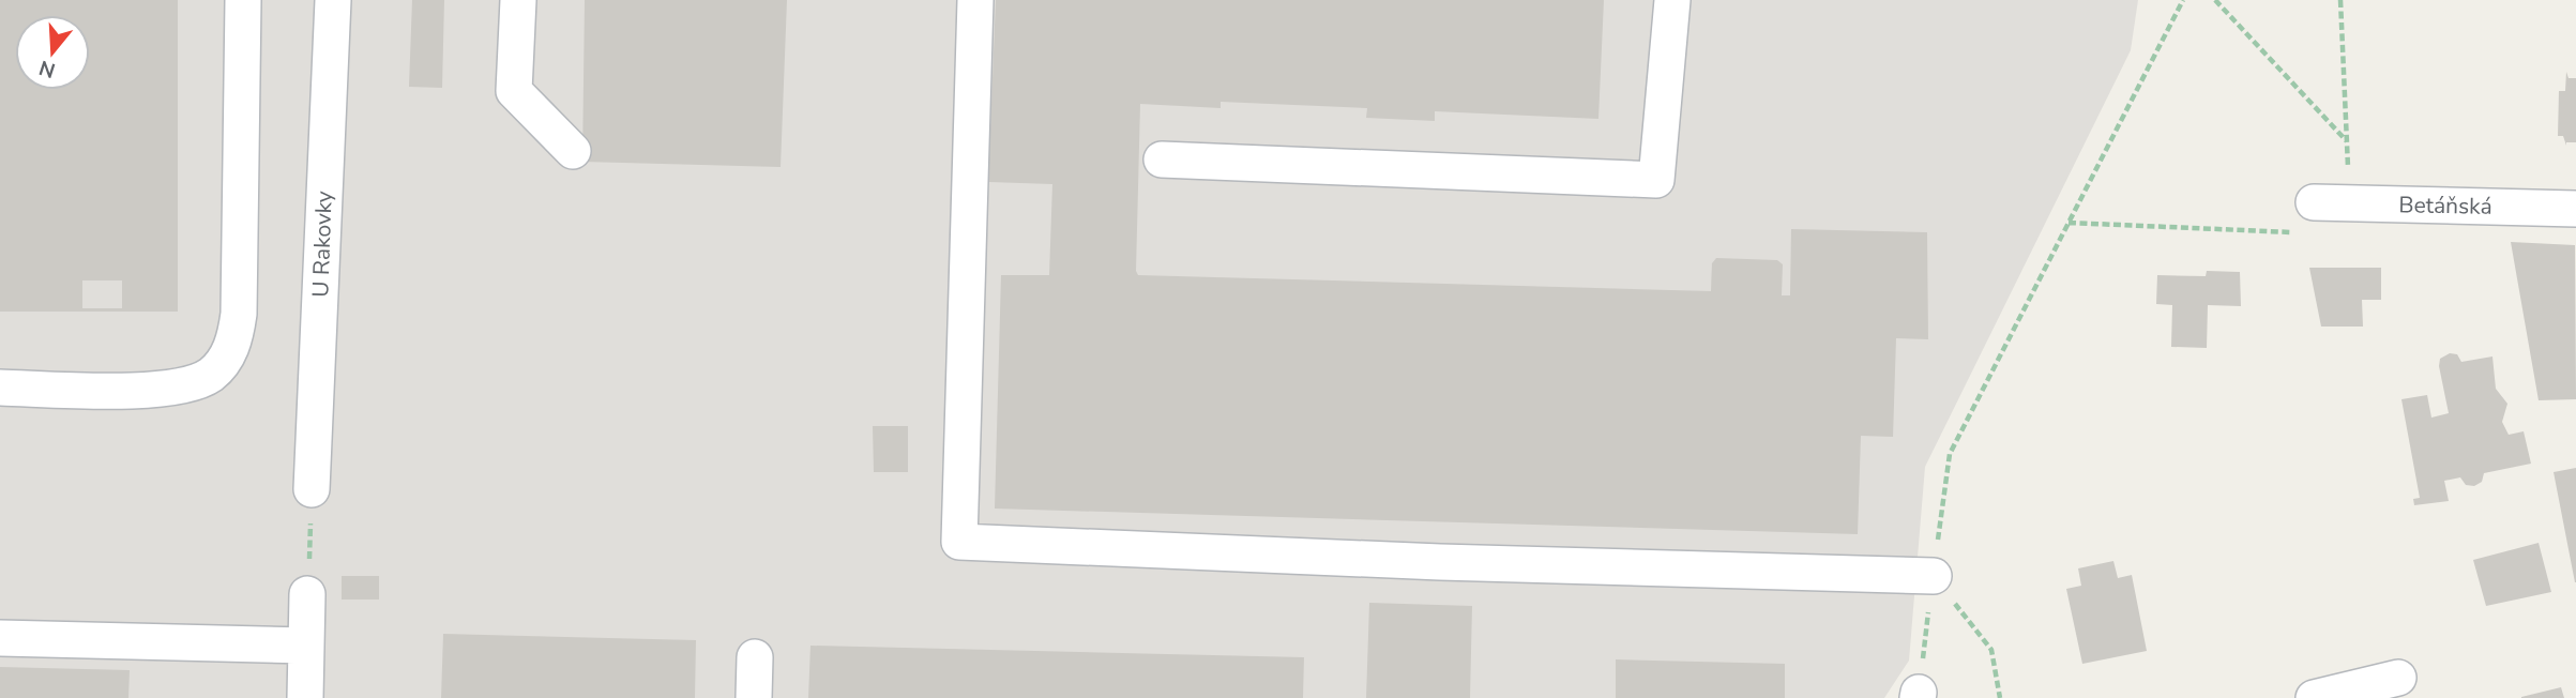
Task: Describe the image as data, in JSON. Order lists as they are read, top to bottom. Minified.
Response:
{"streets":{"street":["Betáňská","U Rakovky"]},"north":"bottom"}
